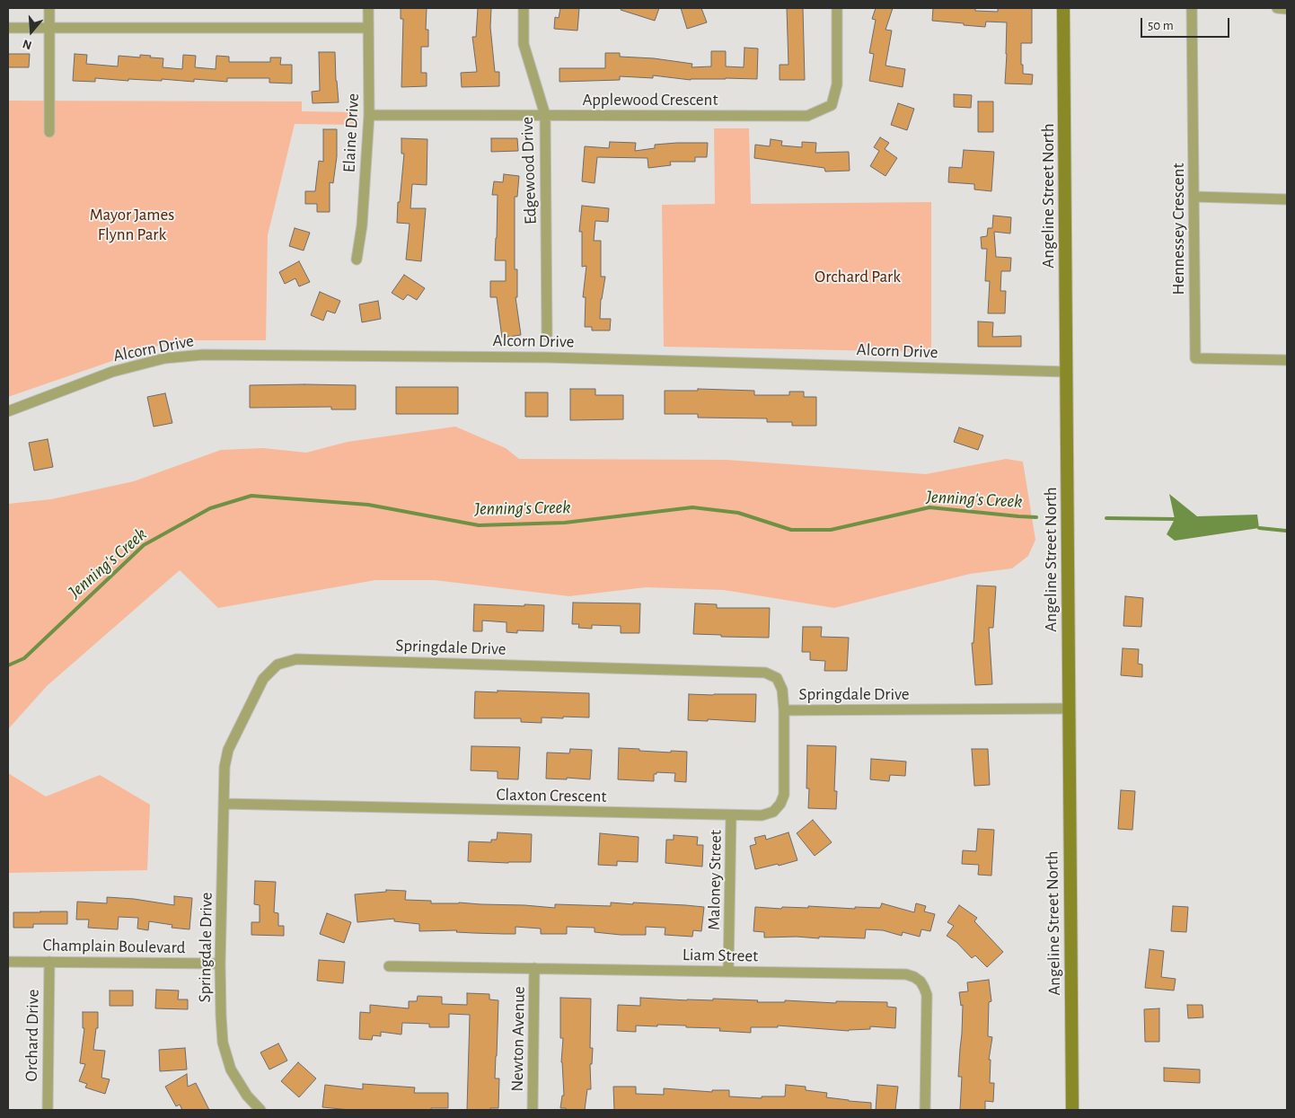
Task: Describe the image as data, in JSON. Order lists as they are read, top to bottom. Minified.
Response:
{"streets":{"main road":["Angeline Street North"],"street":["Applewood Crescent","Elaine Drive","Edgewood Drive","Hennessey Crescent","Alcorn Drive","Springdale Drive","Claxton Crescent","Maloney Street","Champlain Boulevard","Liam Street","Orchard Drive","Newton Avenue"]},"crossings":[["Applewood Crescent","Elaine Drive"],["Applewood Crescent","Edgewood Drive"],["Angeline Street North","Alcorn Drive"],["Angeline Street North","Springdale Drive"],["Springdale Drive","Claxton Crescent"],["Springdale Drive","Champlain Boulevard"],["Claxton Crescent","Maloney Street"],["Maloney Street","Liam Street"],["Champlain Boulevard","Orchard Drive"],["Liam Street","Newton Avenue"]],"water":["Jenning's Creek"],"parks":["Mayor James Flynn Park","Orchard Park"],"scale_bar":"50 m","north":"bottom"}
